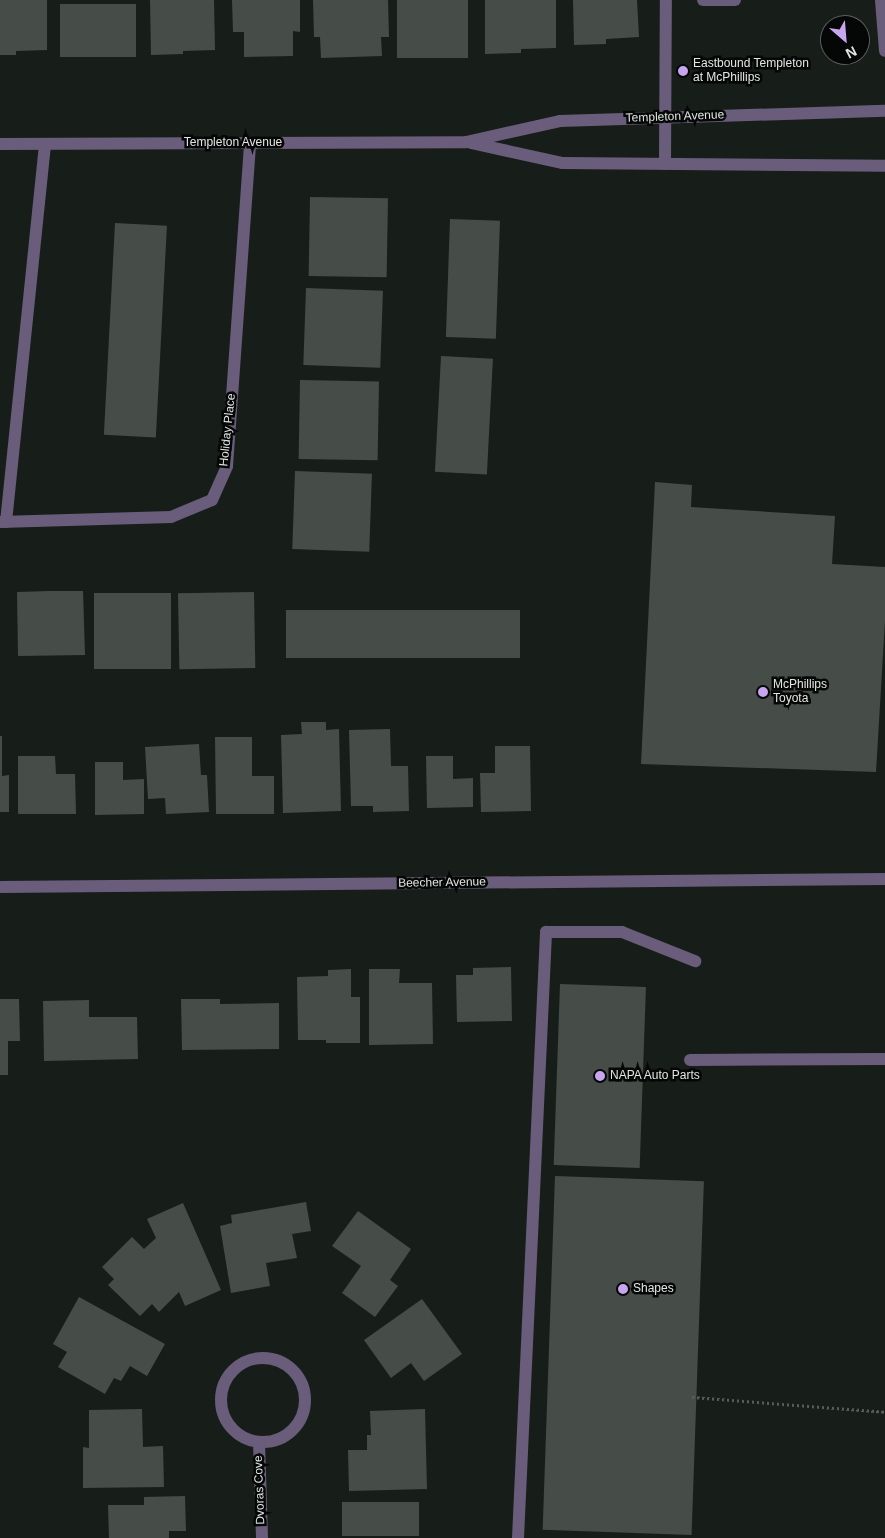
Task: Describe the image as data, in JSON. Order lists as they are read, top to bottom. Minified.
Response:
{"streets":{"street":["Templeton Avenue","Holiday Place","Beecher Avenue","Dvoras Cove"]},"crossings":[["Templeton Avenue","Holiday Place"]],"places":["Eastbound Templeton at McPhillips","McPhillips Toyota","NAPA Auto Parts","Shapes"],"north":"bottom right"}
